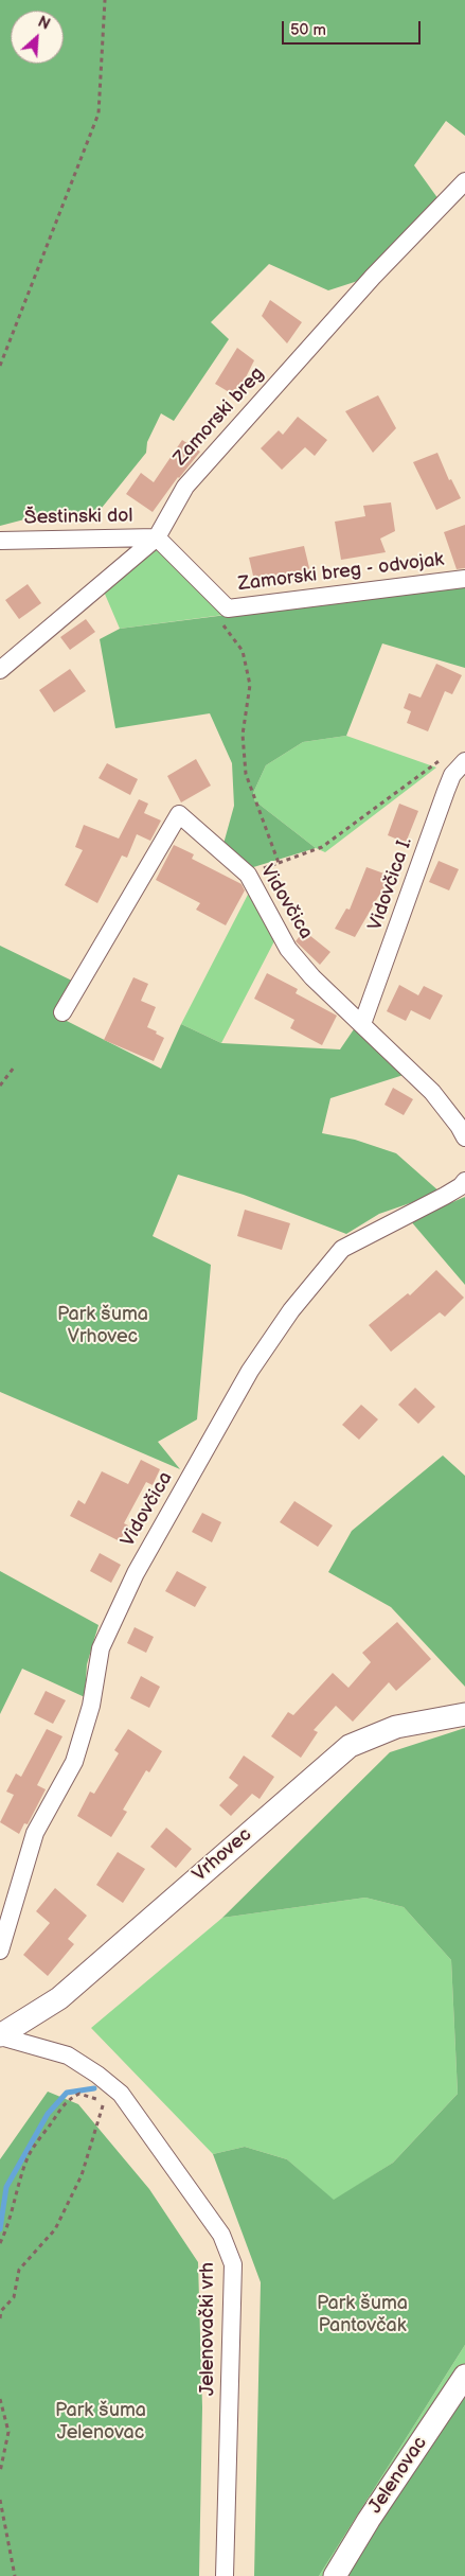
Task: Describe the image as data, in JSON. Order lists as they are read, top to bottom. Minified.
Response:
{"streets":{"street":["Zamorski breg","Šestinski dol","Zamorski breg - odvojak","Vidovčica I.","Vidovčica","Vrhovec","Jelenovački vrh","Jelenovac"]},"crossings":[["Zamorski breg","Šestinski dol"],["Zamorski breg","Zamorski breg - odvojak"],["Šestinski dol","Zamorski breg - odvojak"],["Vidovčica I.","Vidovčica"],["Vrhovec","Jelenovački vrh"]],"parks":["Park šuma Vrhovec","Park šuma Pantovčak","Park šuma Jelenovac"],"scale_bar":"50 m","north":"top right"}
